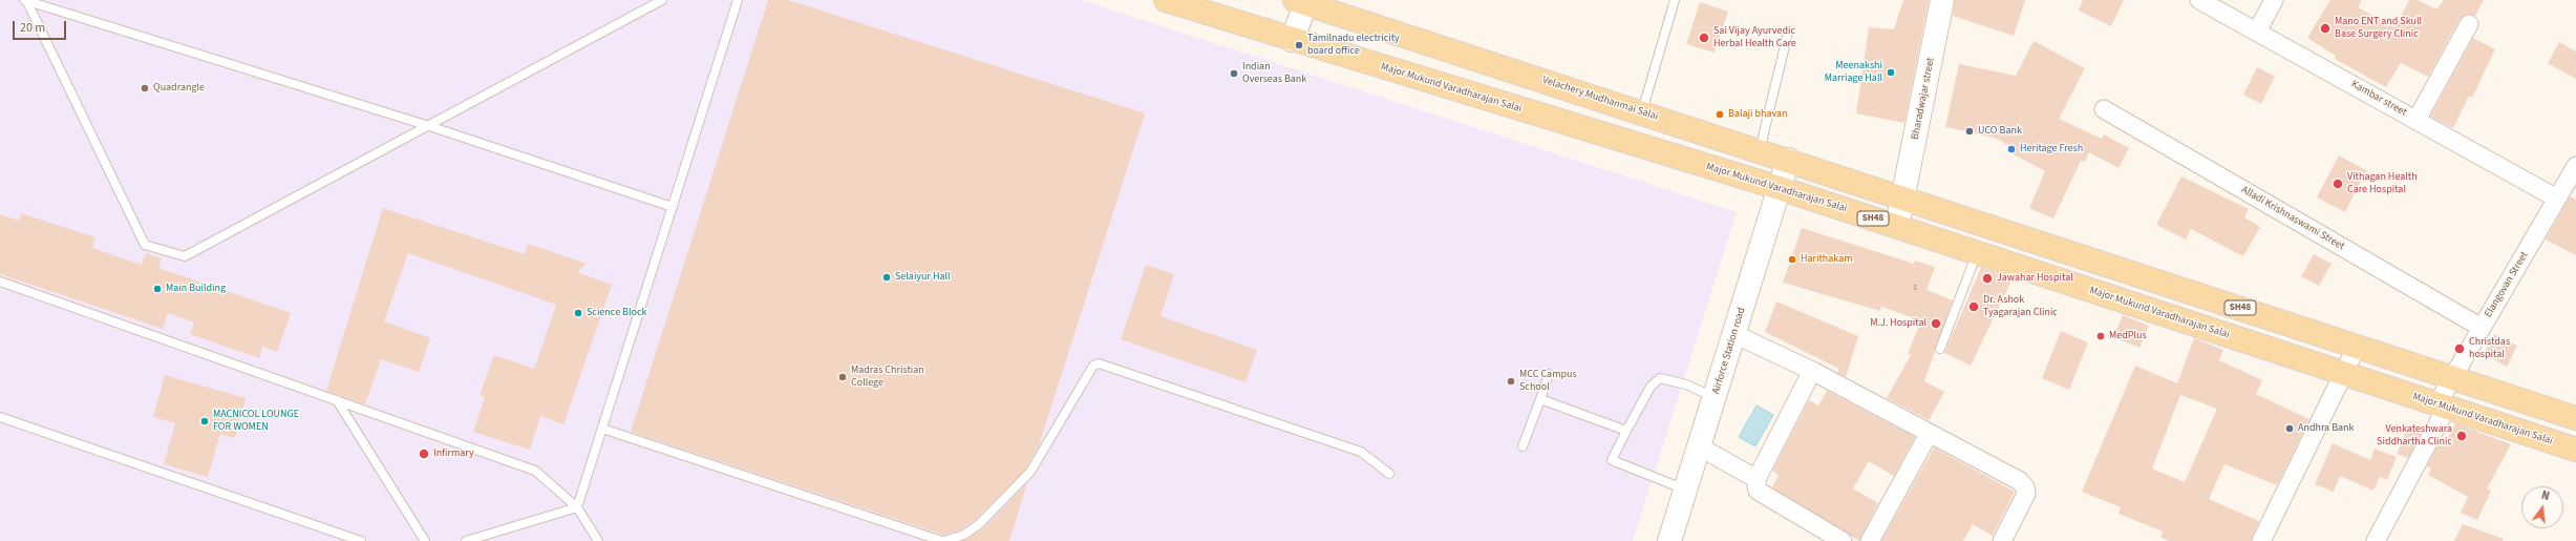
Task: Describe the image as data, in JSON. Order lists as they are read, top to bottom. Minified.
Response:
{"streets":{"main road":["Major Mukund Varadharajan Salai","Velachery Mudhanmai Salai","SH48"],"street":["Bharadwajar street","Kambar street","Alladi Krishnaswami Street","Elangovan Street","Airforce Station road"]},"crossings":[["Major Mukund Varadharajan Salai","Bharadwajar street"],["Major Mukund Varadharajan Salai","Elangovan Street"],["Major Mukund Varadharajan Salai","Airforce Station road"],["Velachery Mudhanmai Salai","Bharadwajar street"],["Velachery Mudhanmai Salai","SH48"],["Velachery Mudhanmai Salai","Airforce Station road"],["Bharadwajar street","SH48"],["Kambar street","Elangovan Street"],["SH48","Elangovan Street"],["Alladi Krishnaswami Street","Elangovan Street"]],"places":["Mano ENT and Skull Base Surgery Clinic","Sai Vijay Ayurvedic Herbal Health Care","Tamilnadu electricity board office","Meenakshi Marriage Hall","Indian Overseas Bank","Quadrangle","Balaji bhavan","UCO Bank","Heritage Fresh","Vithagan Health Care Hospital","Harithakam","Selaiyur Hall","Jawahar Hospital","Main Building","Dr. Ashok Tyagarajan Clinic","Science Block","M.J. Hospital","MedPlus","Christdas hospital","Madras Christian College","MCC Campus School","MACNICOL LOUNGE FOR WOMEN","Andhra Bank","Venkateshwara Siddhartha Clinic","Infirmary"],"house_numbers":["1"],"scale_bar":"20 m","north":"top"}
